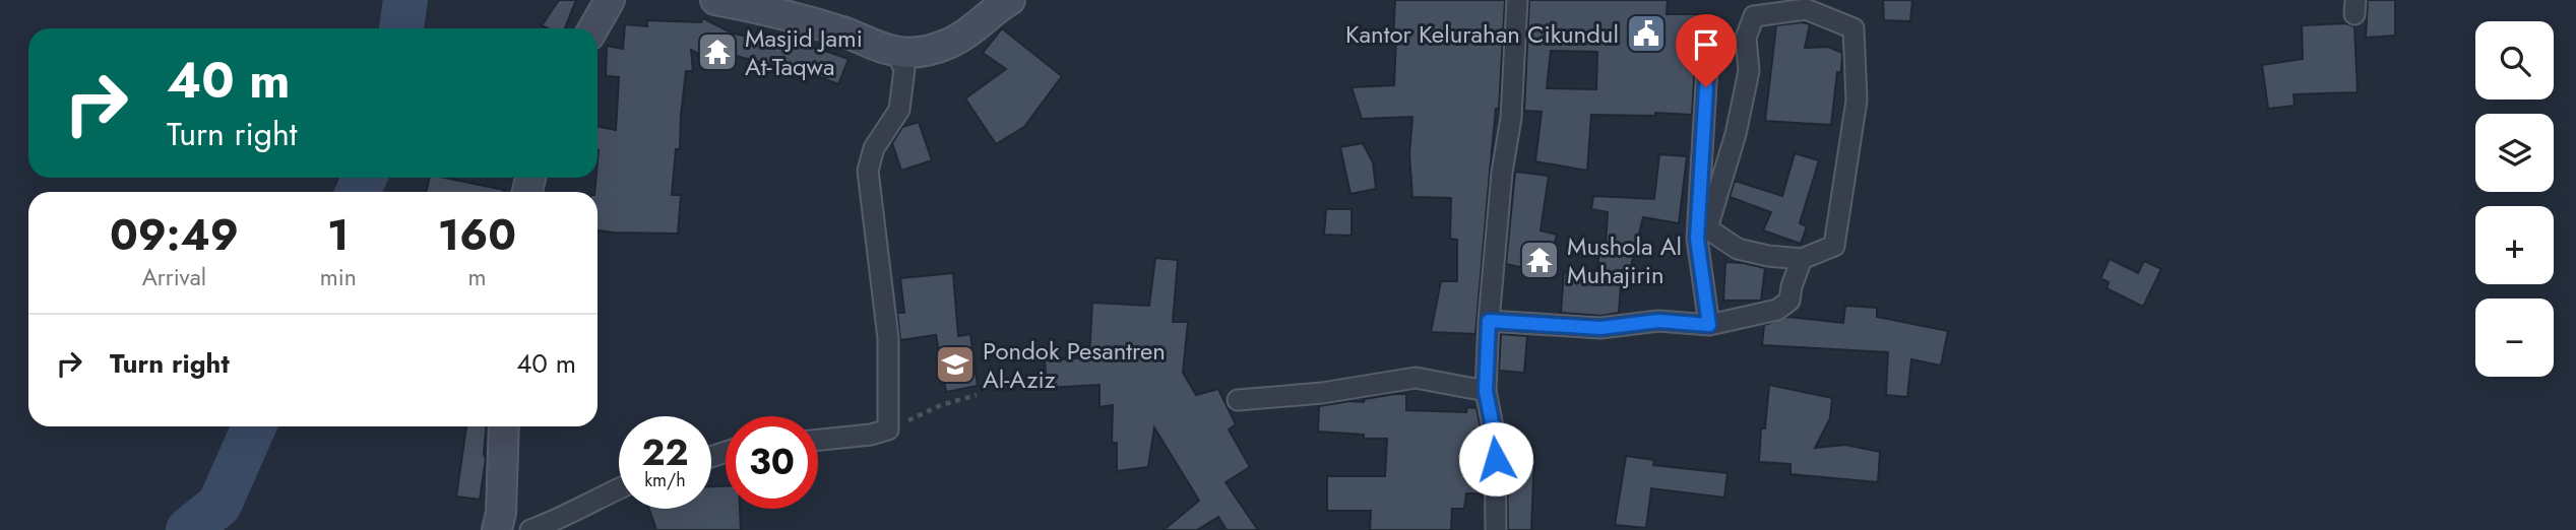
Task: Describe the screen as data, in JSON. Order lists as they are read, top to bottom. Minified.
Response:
{"places":{"public building":["Kantor Kelurahan Cikundul"],"temple":["Masjid Jami At-Taqwa","Mushola Al Muhajirin"],"school or university":["Pondok Pesantren Al-Aziz"]},"page":{"map_buttons":["+","−"],"turn":["40 m","Turn right"],"eta":["09:49","Arrival","1","min","160","m"],"list":[{"name":"Turn right","value":"40 m"}],"speed":"22 km/h","limit":"30"}}
